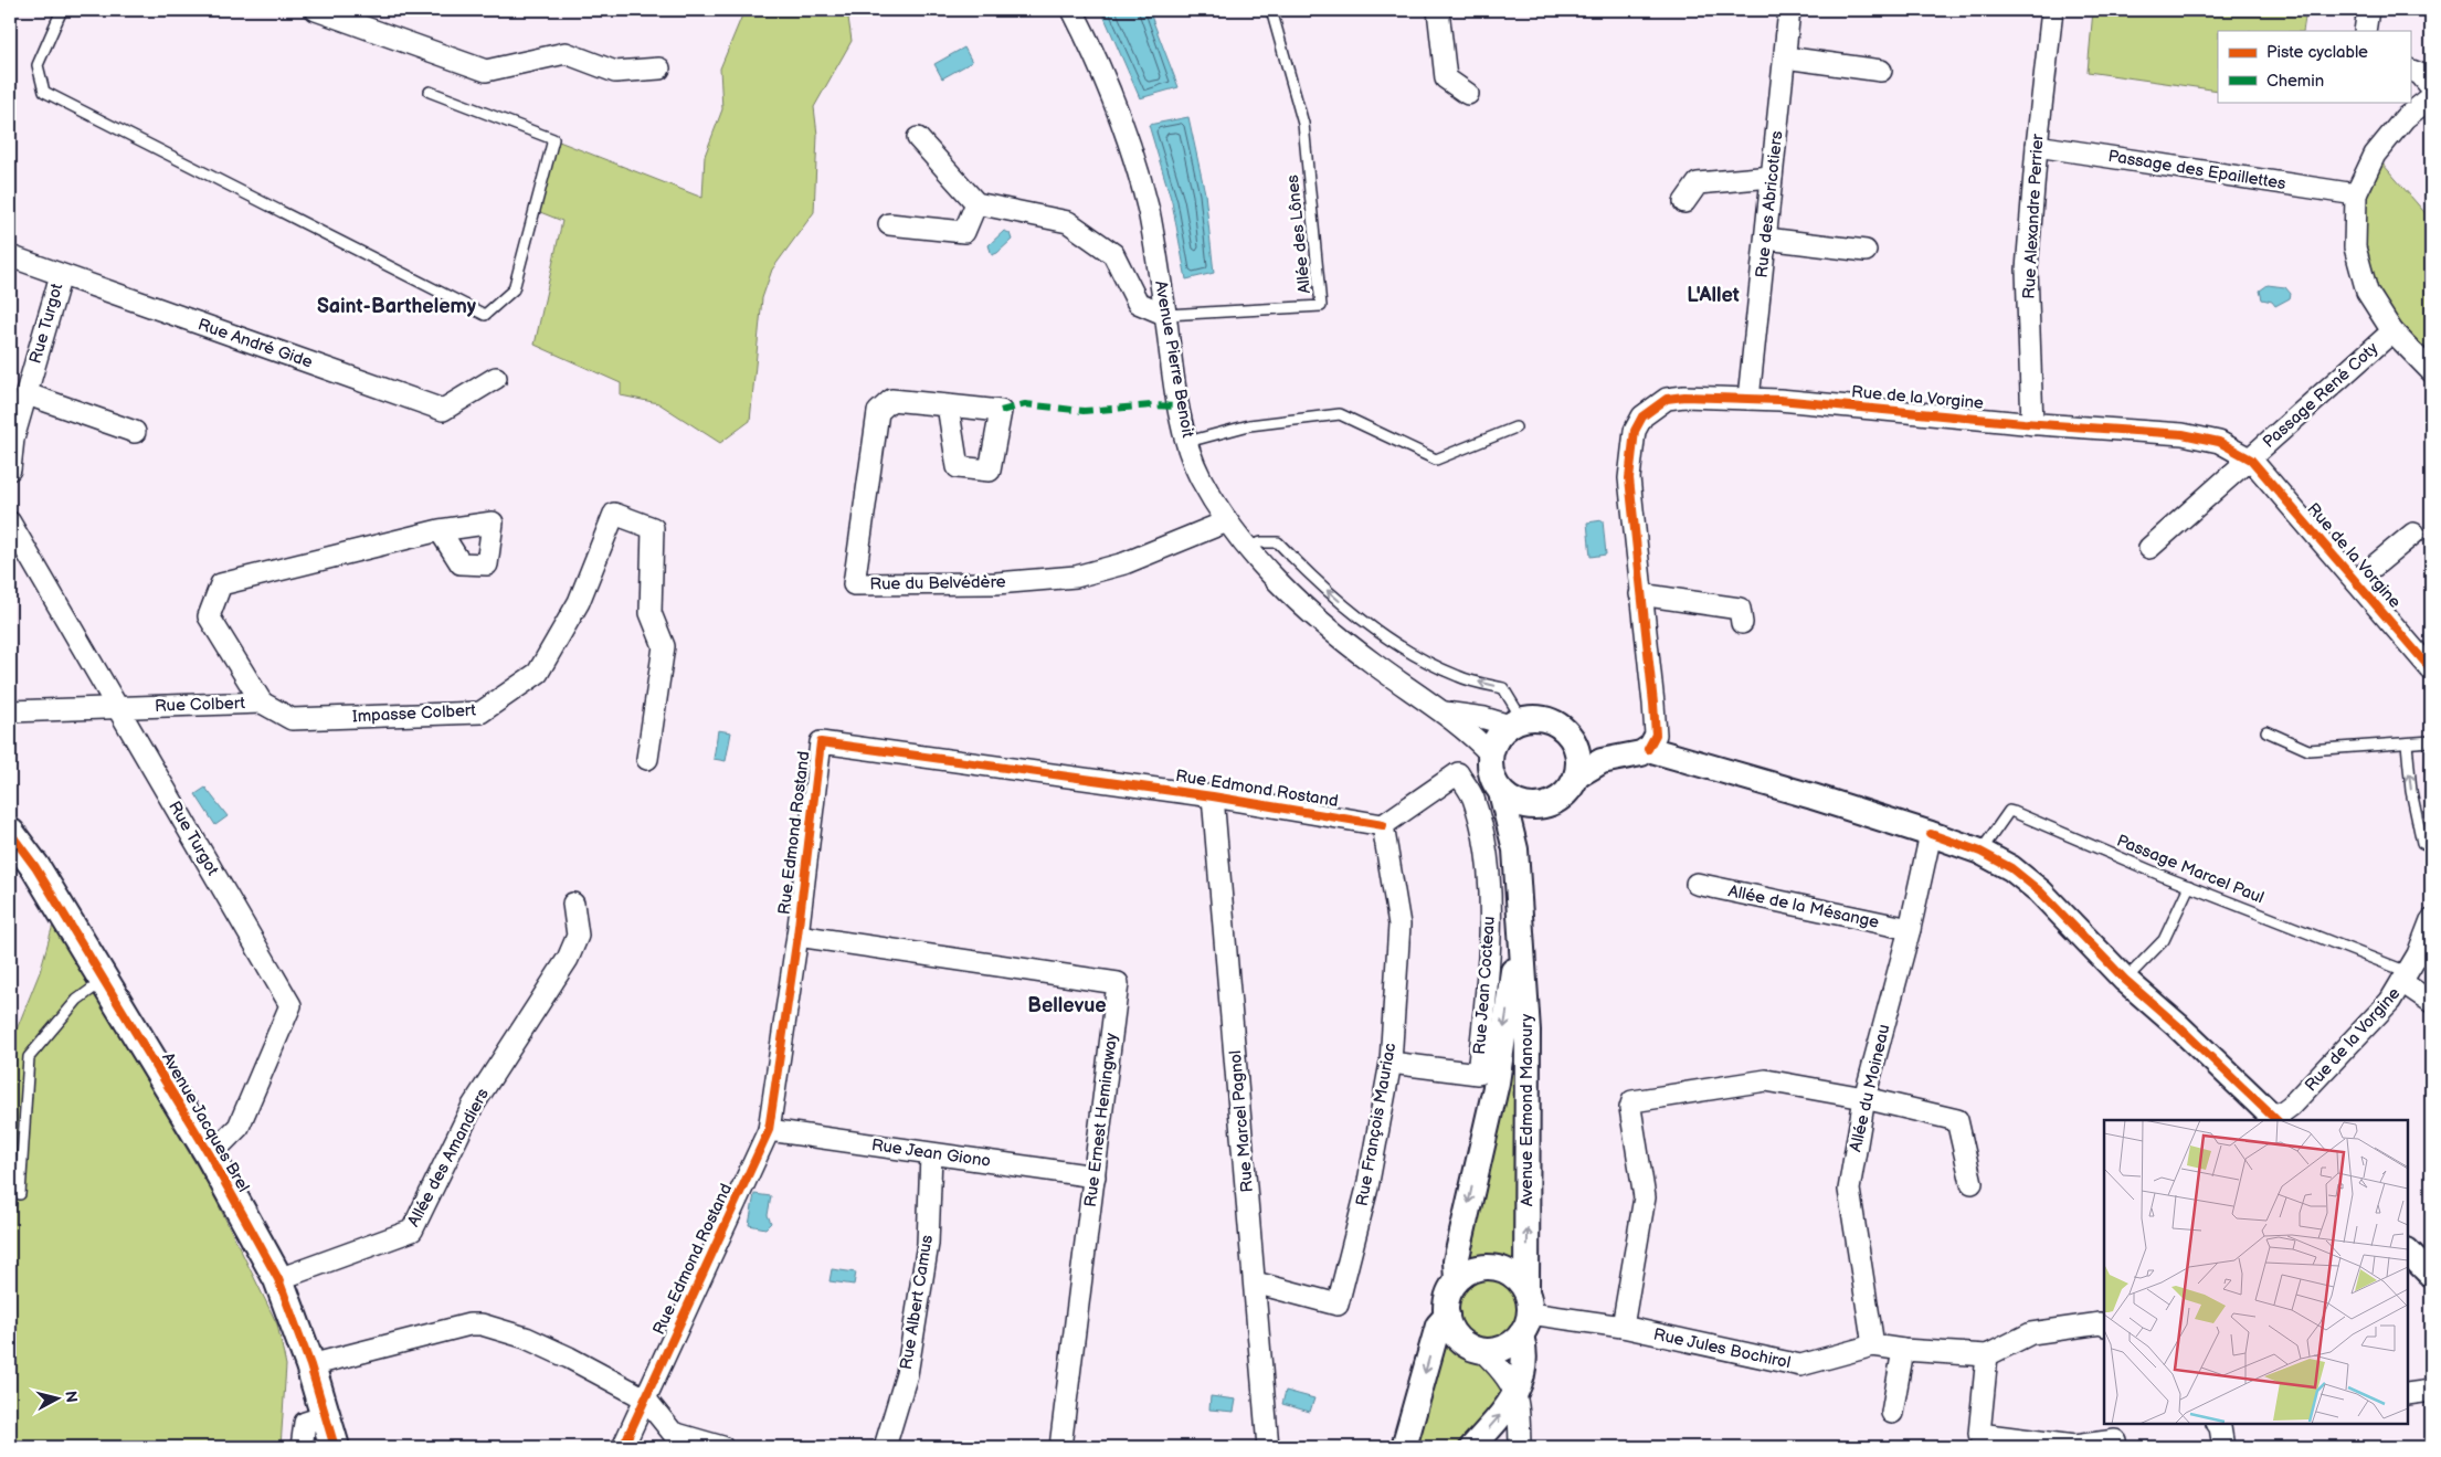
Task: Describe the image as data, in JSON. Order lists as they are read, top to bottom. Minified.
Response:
{"streets":{"main road":["Avenue Jacques Brel"],"street":["Passage des Epaillettes","Rue des Abricotiers","Rue Alexandre Perrier","Rue Turgot","Rue André Gide","Avenue Pierre Benoit","Passage René Coty","Rue de la Vorgine","Rue du Belvédère","Rue Colbert","Impasse Colbert","Rue Edmond Rostand","Allée de la Mésange","Rue Jean Cocteau","Allée du Moineau","Avenue Edmond Manoury","Rue Ernest Hemingway","Rue Marcel Pagnol","Rue François Mauriac","Rue Jean Giono","Allée des Amandiers","Rue Albert Camus","Rue Jules Bochirol"],"lane":["Allée des Lônes","Passage Marcel Paul"]},"crossings":[["Passage des Epaillettes","Rue Alexandre Perrier"],["Rue des Abricotiers","Rue de la Vorgine"],["Rue Alexandre Perrier","Rue de la Vorgine"],["Allée des Lônes","Avenue Pierre Benoit"],["Rue Turgot","Rue André Gide"],["Rue Turgot","Rue Colbert"],["Rue Turgot","Avenue Jacques Brel"],["Avenue Pierre Benoit","Rue du Belvédère"],["Avenue Pierre Benoit","Avenue Edmond Manoury"],["Passage René Coty","Rue de la Vorgine"],["Rue de la Vorgine","Passage Marcel Paul"],["Rue Colbert","Impasse Colbert"],["Rue Edmond Rostand","Rue Jean Cocteau"],["Rue Edmond Rostand","Rue Ernest Hemingway"],["Rue Edmond Rostand","Rue Marcel Pagnol"],["Rue Edmond Rostand","Rue François Mauriac"],["Rue Edmond Rostand","Rue Jean Giono"],["Allée de la Mésange","Allée du Moineau"],["Rue Jean Cocteau","Rue François Mauriac"],["Allée du Moineau","Rue Jules Bochirol"],["Avenue Edmond Manoury","Rue Jules Bochirol"],["Rue Ernest Hemingway","Rue Jean Giono"],["Rue Marcel Pagnol","Rue François Mauriac"],["Avenue Jacques Brel","Allée des Amandiers"],["Rue Jean Giono","Rue Albert Camus"]],"districts":["L'Allet","Saint-Barthelemy","Bellevue"],"legend":["Piste cyclable","Chemin"],"north":"right"}
